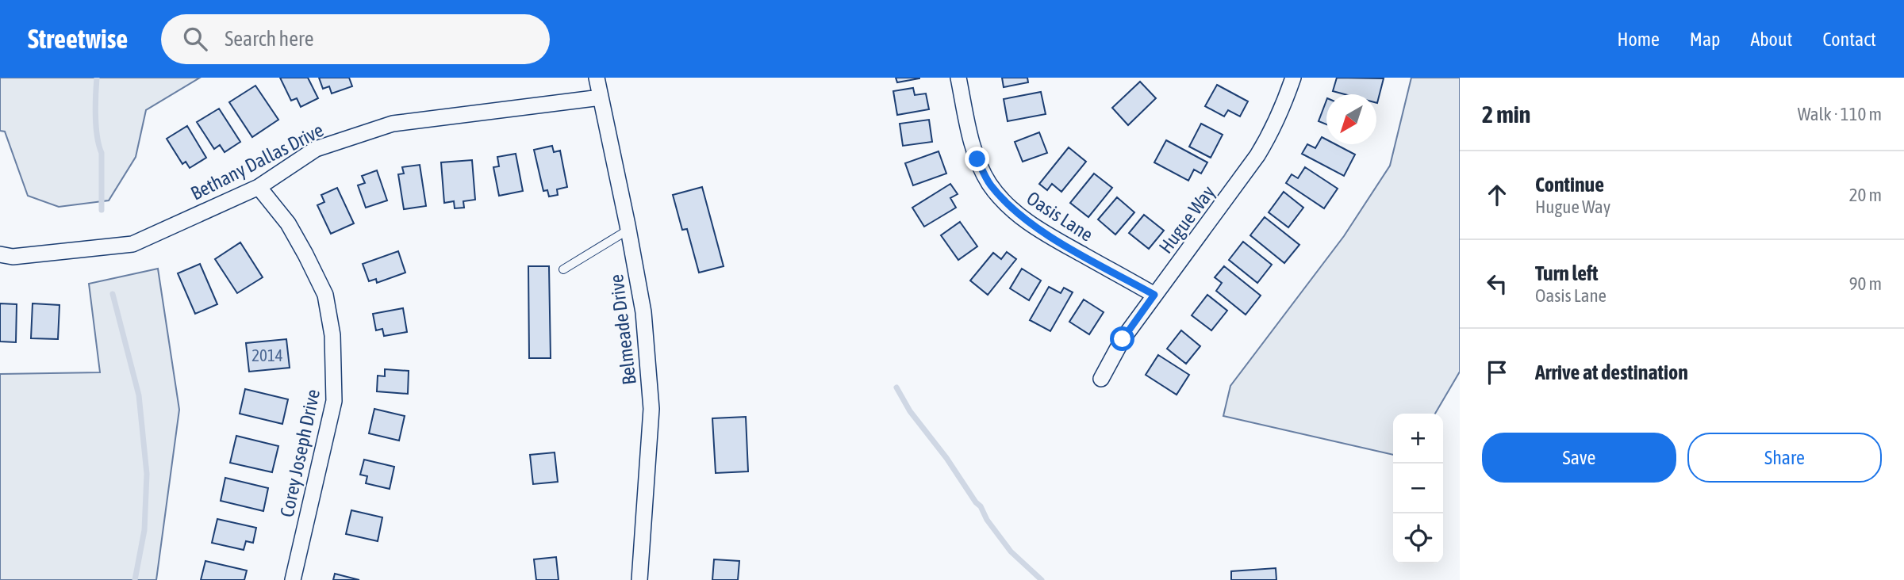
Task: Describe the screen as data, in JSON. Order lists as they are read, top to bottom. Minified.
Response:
{"streets":{"street":["Bethany Dallas Drive","Oasis Lane","Hugue Way","Belmeade Drive","Corey Joseph Drive"]},"crossings":[["Bethany Dallas Drive","Belmeade Drive"],["Bethany Dallas Drive","Corey Joseph Drive"],["Oasis Lane","Hugue Way"]],"house_numbers":["2014"],"north":"bottom left","page":{"header":"Streetwise","search":"Search here","nav":["Home","Map","About","Contact"],"heading":["2 min","Walk · 110 m"],"list":[["Continue","Hugue Way","20 m"],["Turn left","Oasis Lane","90 m"],"Arrive at destination"],"map_buttons":["+","−"],"buttons":["Save","Share"]}}
